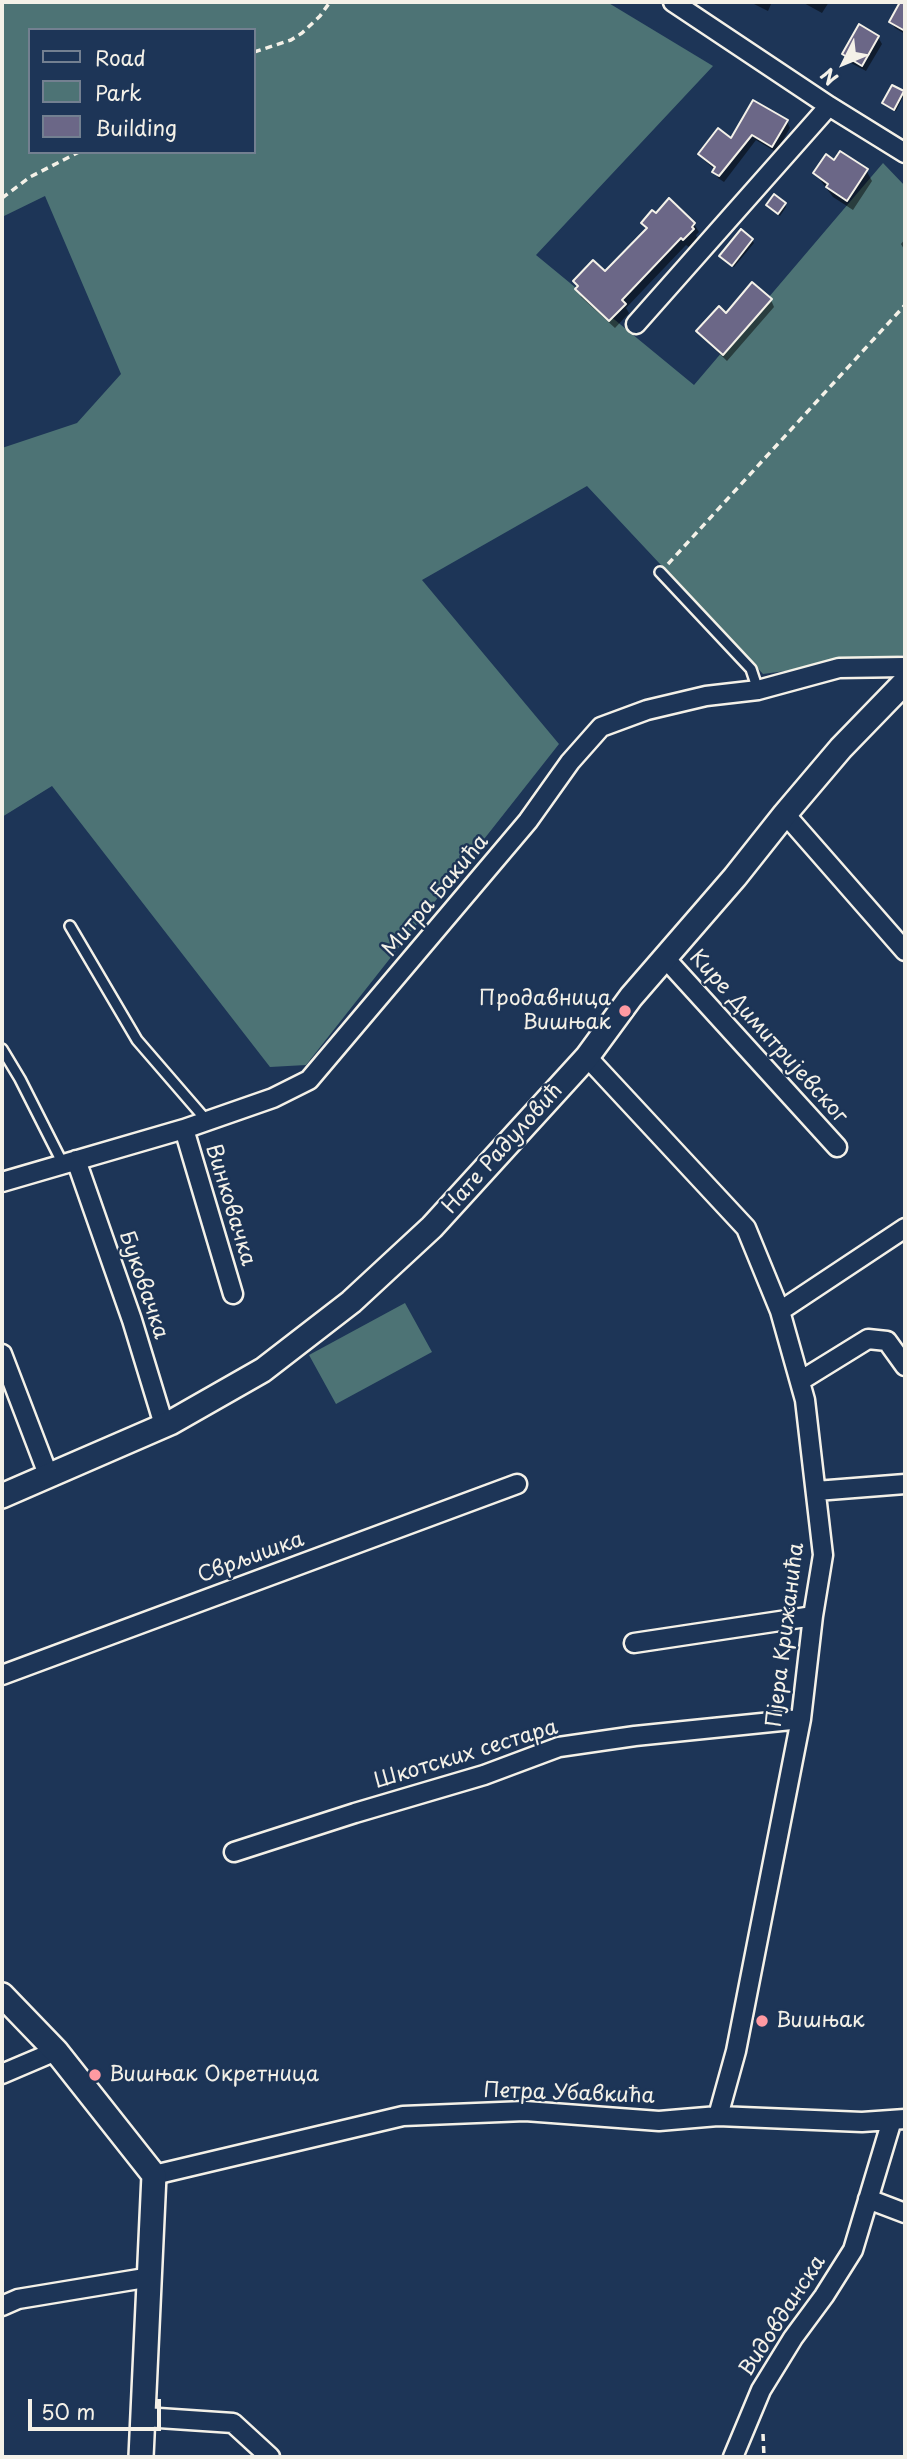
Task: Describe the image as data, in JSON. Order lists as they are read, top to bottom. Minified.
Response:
{"streets":{"street":["Митра Бакића","Кире Димитријевског","Нате Радуловић","Винковачка","Буковачка","Сврљишка","Пјера Крижанића","Шкотских сестара","Петра Убавкића","Видовданска"]},"crossings":[["Митра Бакића","Нате Радуловић"],["Митра Бакића","Винковачка"],["Митра Бакића","Буковачка"],["Кире Димитријевског","Нате Радуловић"],["Нате Радуловић","Буковачка"],["Нате Радуловић","Пјера Крижанића"],["Пјера Крижанића","Шкотских сестара"],["Пјера Крижанића","Петра Убавкића"],["Петра Убавкића","Видовданска"]],"places":["Продавница Вишњак","Вишњак","Вишњак Окретница"],"legend":["Road","Park","Building"],"scale_bar":"50 m","north":"bottom left"}
